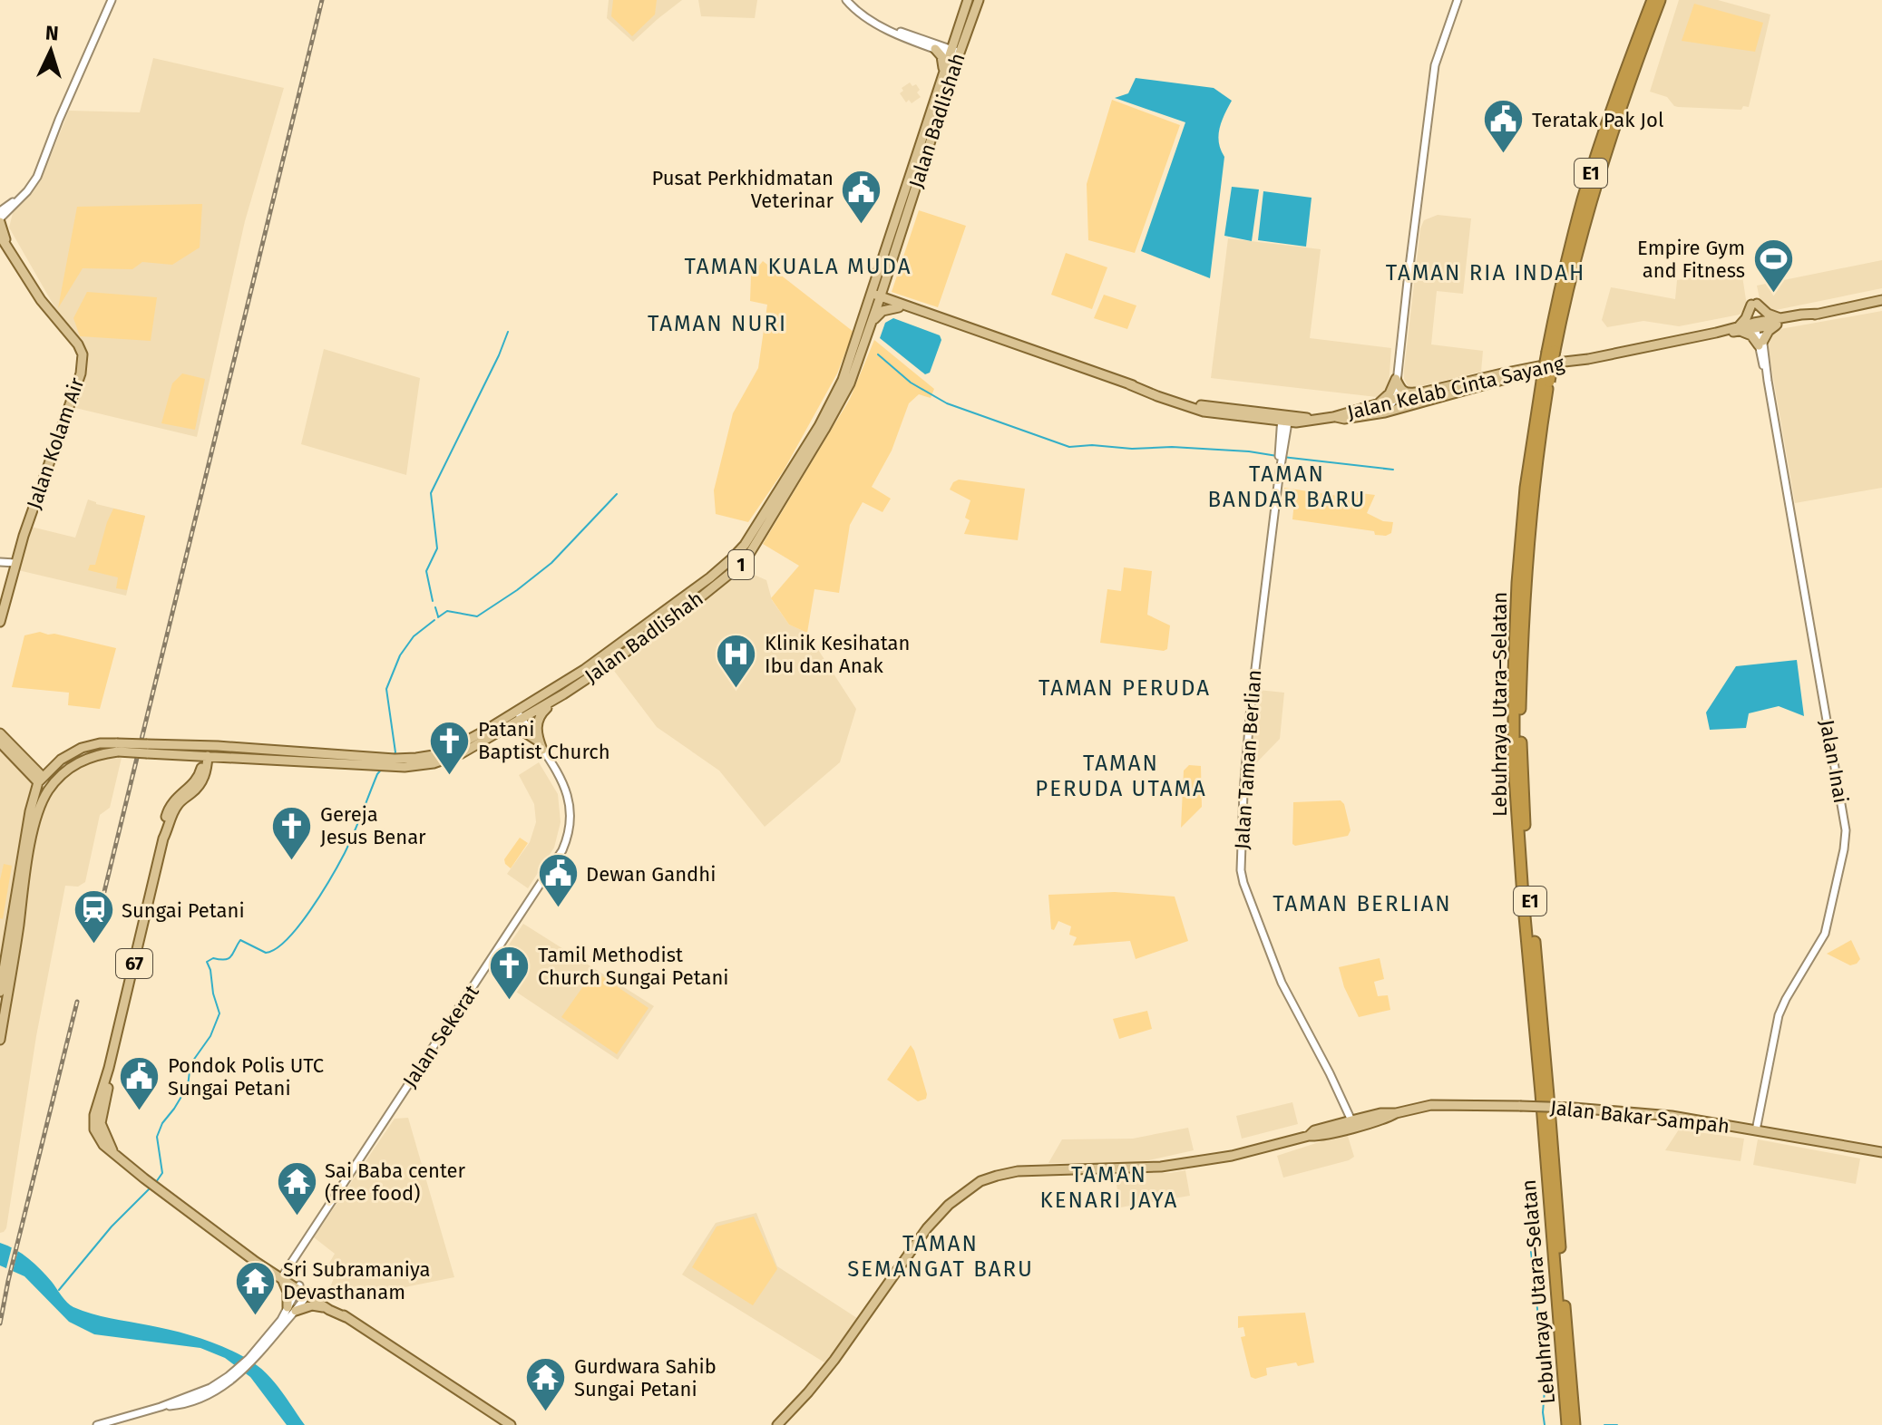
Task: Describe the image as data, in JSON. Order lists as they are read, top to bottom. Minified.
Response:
{"streets":{"highway":["E1","Lebuhraya Utara–Selatan"],"main road":["Jalan Badlishah","Jalan Kelab Cinta Sayang","Jalan Kolam Air","1","67","Jalan Bakar Sampah"],"street":["Jalan Taman Berlian","Jalan Inai","Jalan Sekerat"]},"crossings":[["Jalan Badlishah","Jalan Kelab Cinta Sayang"],["Jalan Badlishah","1"],["Jalan Badlishah","Jalan Sekerat"],["Jalan Kelab Cinta Sayang","Jalan Taman Berlian"],["Jalan Kelab Cinta Sayang","Jalan Inai"],["Jalan Taman Berlian","Jalan Bakar Sampah"],["Jalan Inai","Jalan Bakar Sampah"],["67","Jalan Sekerat"]],"districts":["TAMAN KUALA MUDA","TAMAN RIA INDAH","TAMAN NURI","TAMAN BANDAR BARU","TAMAN PERUDA","TAMAN PERUDA UTAMA","TAMAN BERLIAN","TAMAN KENARI JAYA","TAMAN SEMANGAT BARU"],"places":{"public building":["Teratak Pak Jol","Pusat Perkhidmatan Veterinar","Dewan Gandhi","Pondok Polis UTC Sungai Petani"],"sports":["Empire Gym and Fitness"],"hospital":["Klinik Kesihatan Ibu dan Anak"],"church":["Patani Baptist Church","Gereja Jesus Benar","Tamil Methodist Church Sungai Petani"],"station":["Sungai Petani"],"temple":["Sai Baba center (free food)","Sri Subramaniya Devasthanam","Gurdwara Sahib Sungai Petani"]},"north":"top"}
